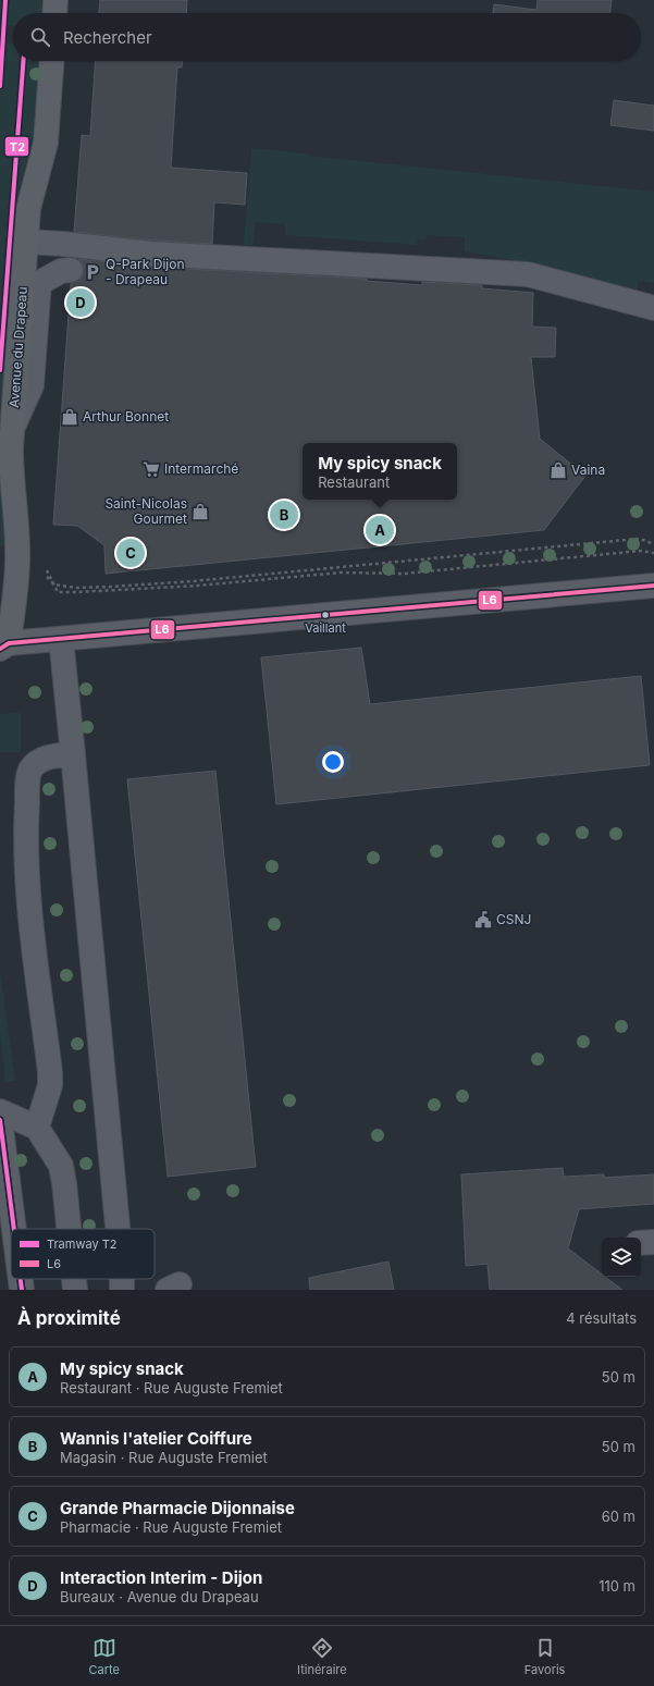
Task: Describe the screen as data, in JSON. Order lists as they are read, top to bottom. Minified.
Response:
{"streets":{"main road":["Avenue du Drapeau"]},"places":{"parking":["Q-Park Dijon - Drapeau"],"shop":["Arthur Bonnet","Vaina","Saint-Nicolas Gourmet"],"supermarket":["Intermarché"],"other":["Vaillant"],"public building":["CSNJ"]},"lines":["tram line T2","transit line L6"],"legend":["Tramway T2","L6"],"page":{"search":"Rechercher","pins":["D","B","A","C"],"popup":["My spicy snack","Restaurant"],"heading":["À proximité","4 résultats"],"list":[{"mark":"A","name":"My spicy snack","note":"Restaurant · Rue Auguste Fremiet","value":"50 m"},{"mark":"B","name":"Wannis l'atelier Coiffure","note":"Magasin · Rue Auguste Fremiet","value":"50 m"},{"mark":"C","name":"Grande Pharmacie Dijonnaise","note":"Pharmacie · Rue Auguste Fremiet","value":"60 m"},{"mark":"D","name":"Interaction Interim - Dijon","note":"Bureaux · Avenue du Drapeau","value":"110 m"}],"nav":["Carte","Itinéraire","Favoris"]}}
